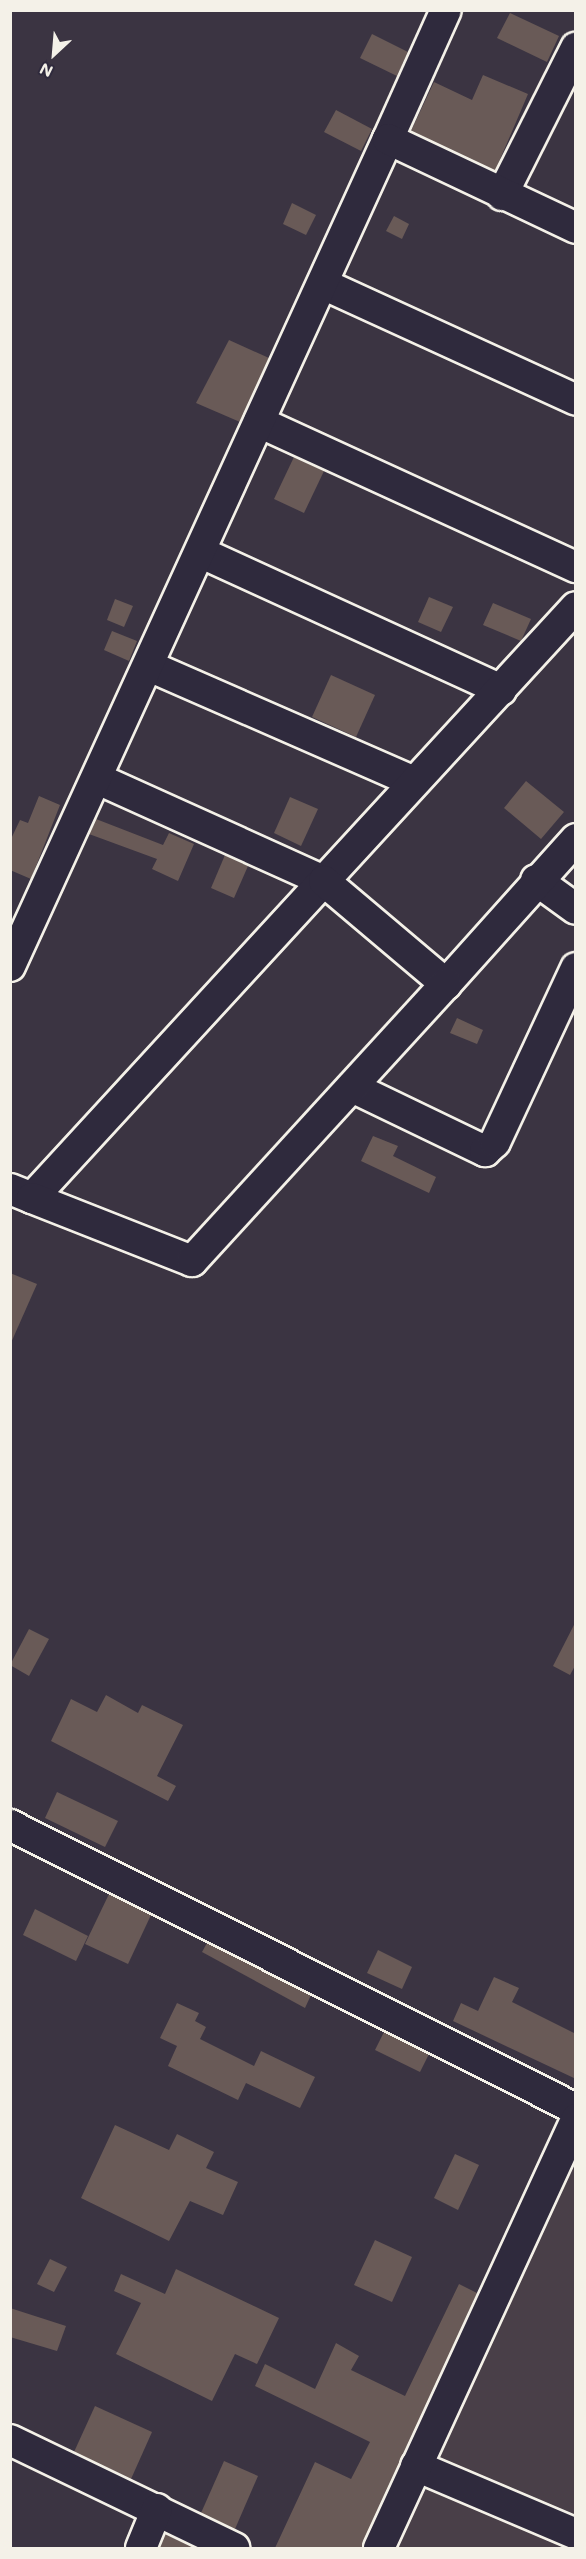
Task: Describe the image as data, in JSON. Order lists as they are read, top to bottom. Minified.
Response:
{"north":"bottom left"}
